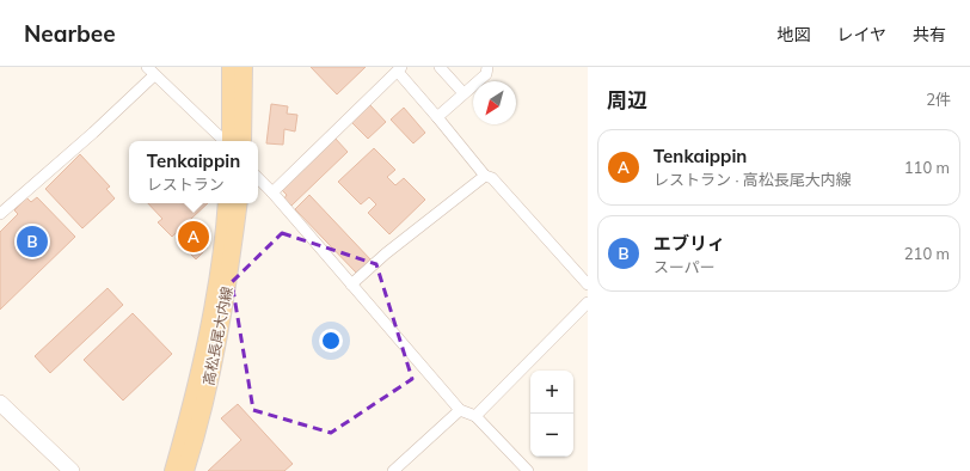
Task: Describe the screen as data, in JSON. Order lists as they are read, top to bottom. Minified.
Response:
{"streets":{"main road":["高松長尾大内線"]},"north":"bottom left","page":{"header":"Nearbee","nav":["地図","レイヤ","共有"],"heading":["周辺","2件"],"list":[{"mark":"A","name":"Tenkaippin","note":"レストラン · 高松長尾大内線","value":"110 m"},{"mark":"B","name":"エブリィ","note":"スーパー","value":"210 m"}],"popup":["Tenkaippin","レストラン"],"pins":["A","B"],"map_buttons":["+","−"]}}
